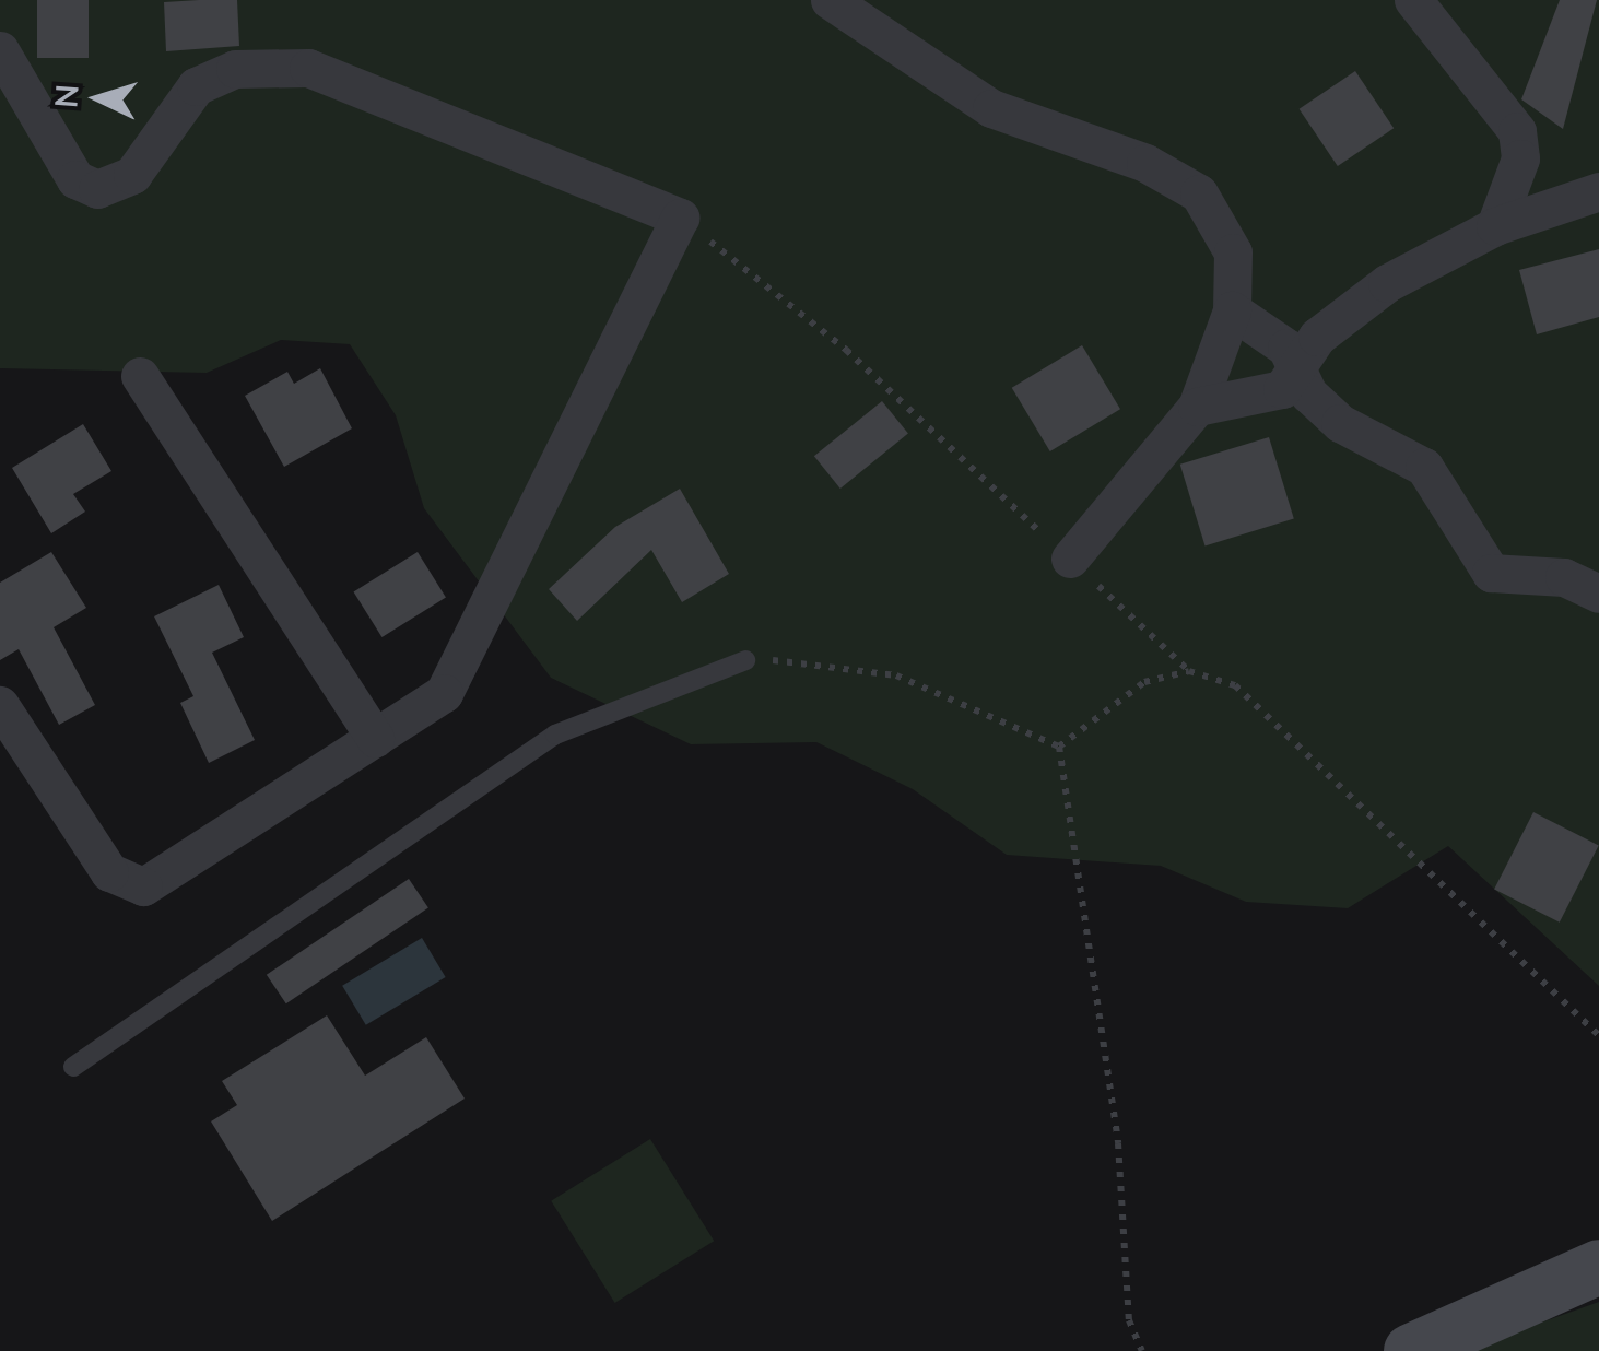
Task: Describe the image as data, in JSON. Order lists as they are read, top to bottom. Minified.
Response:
{"north":"left"}
